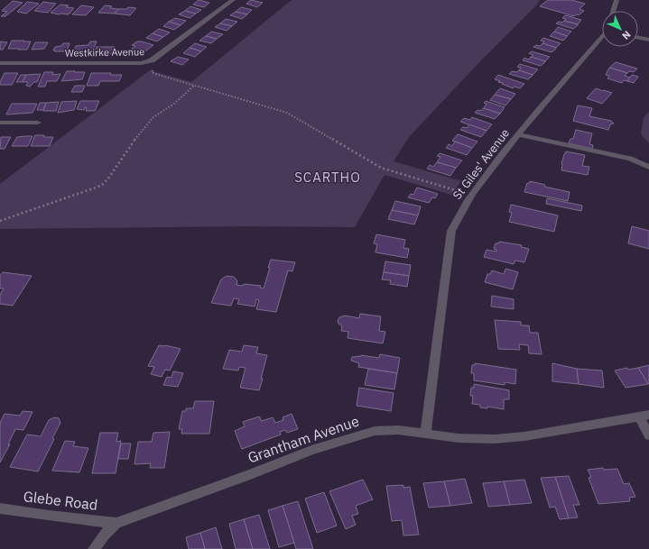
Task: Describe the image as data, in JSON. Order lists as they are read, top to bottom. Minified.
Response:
{"streets":{"street":["Westkirke Avenue","St Giles' Avenue","Grantham Avenue","Glebe Road"]},"crossings":[["St Giles' Avenue","Grantham Avenue"],["Grantham Avenue","Glebe Road"]],"districts":["SCARTHO"],"north":"bottom right"}
